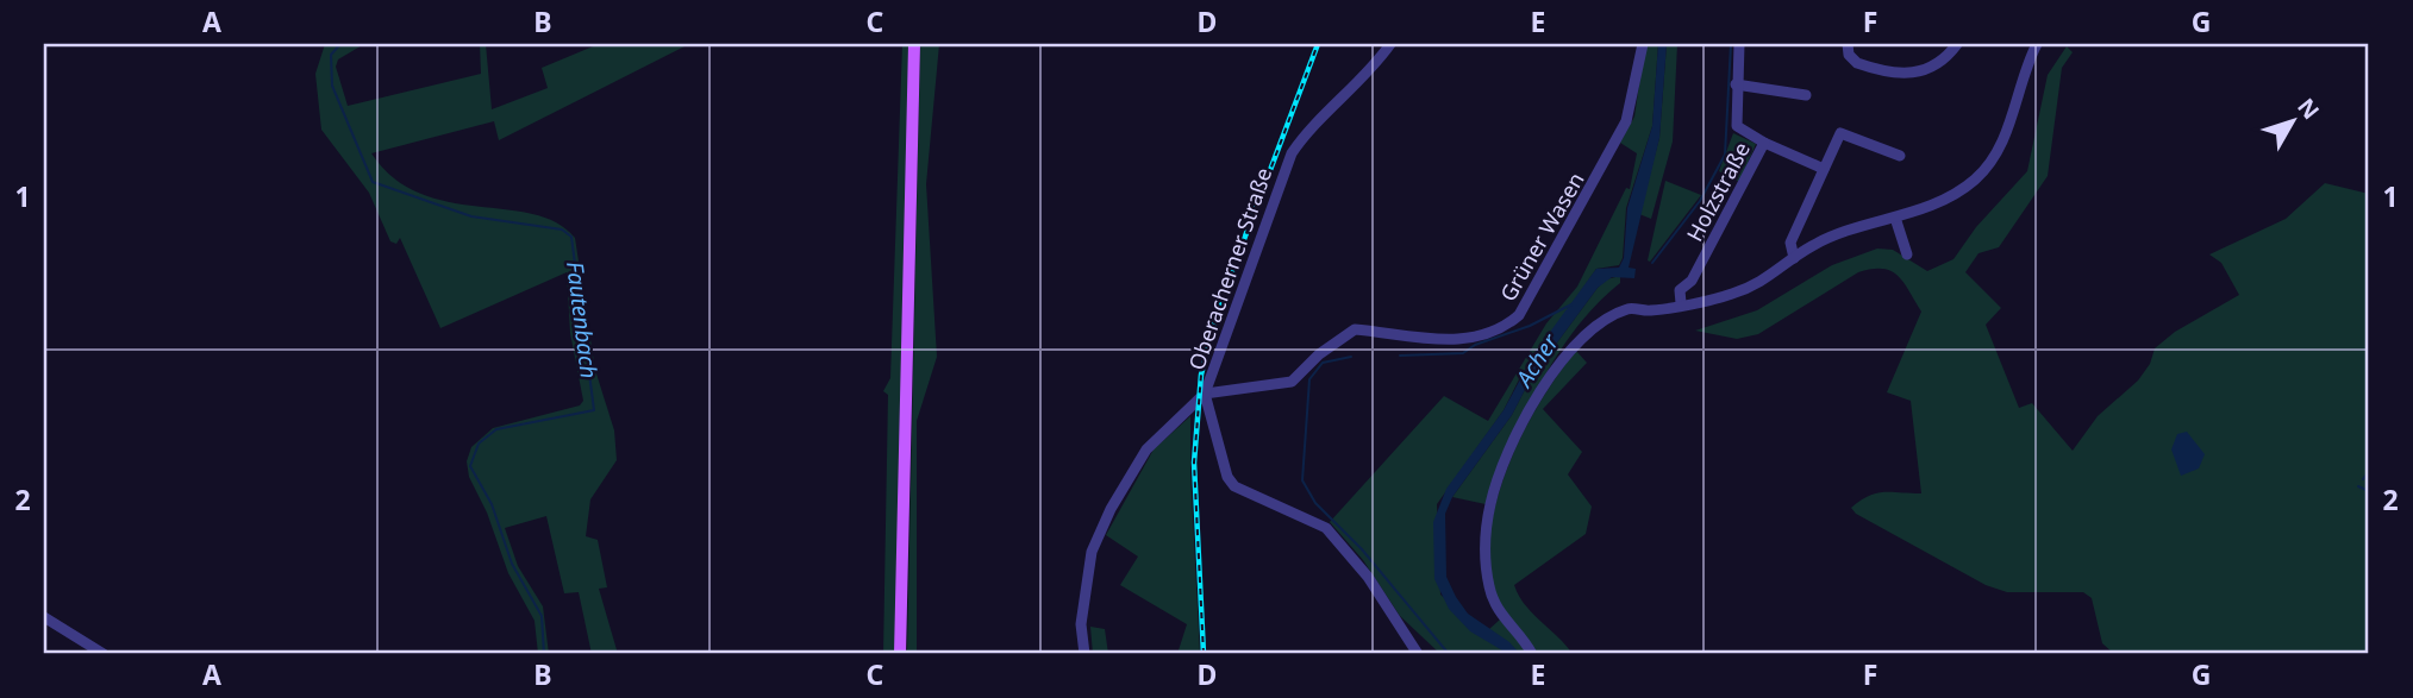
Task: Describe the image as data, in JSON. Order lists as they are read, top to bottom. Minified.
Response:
{"streets":{"street":["Holzstraße","Grüner Wasen","Oberacherner Straße"]},"crossings":[["Grüner Wasen","Oberacherner Straße"]],"water":["Fautenbach","Acher"],"north":"top right","grid":{"columns":["A","B","C","D","E","F","G"],"rows":["1","2"]}}
